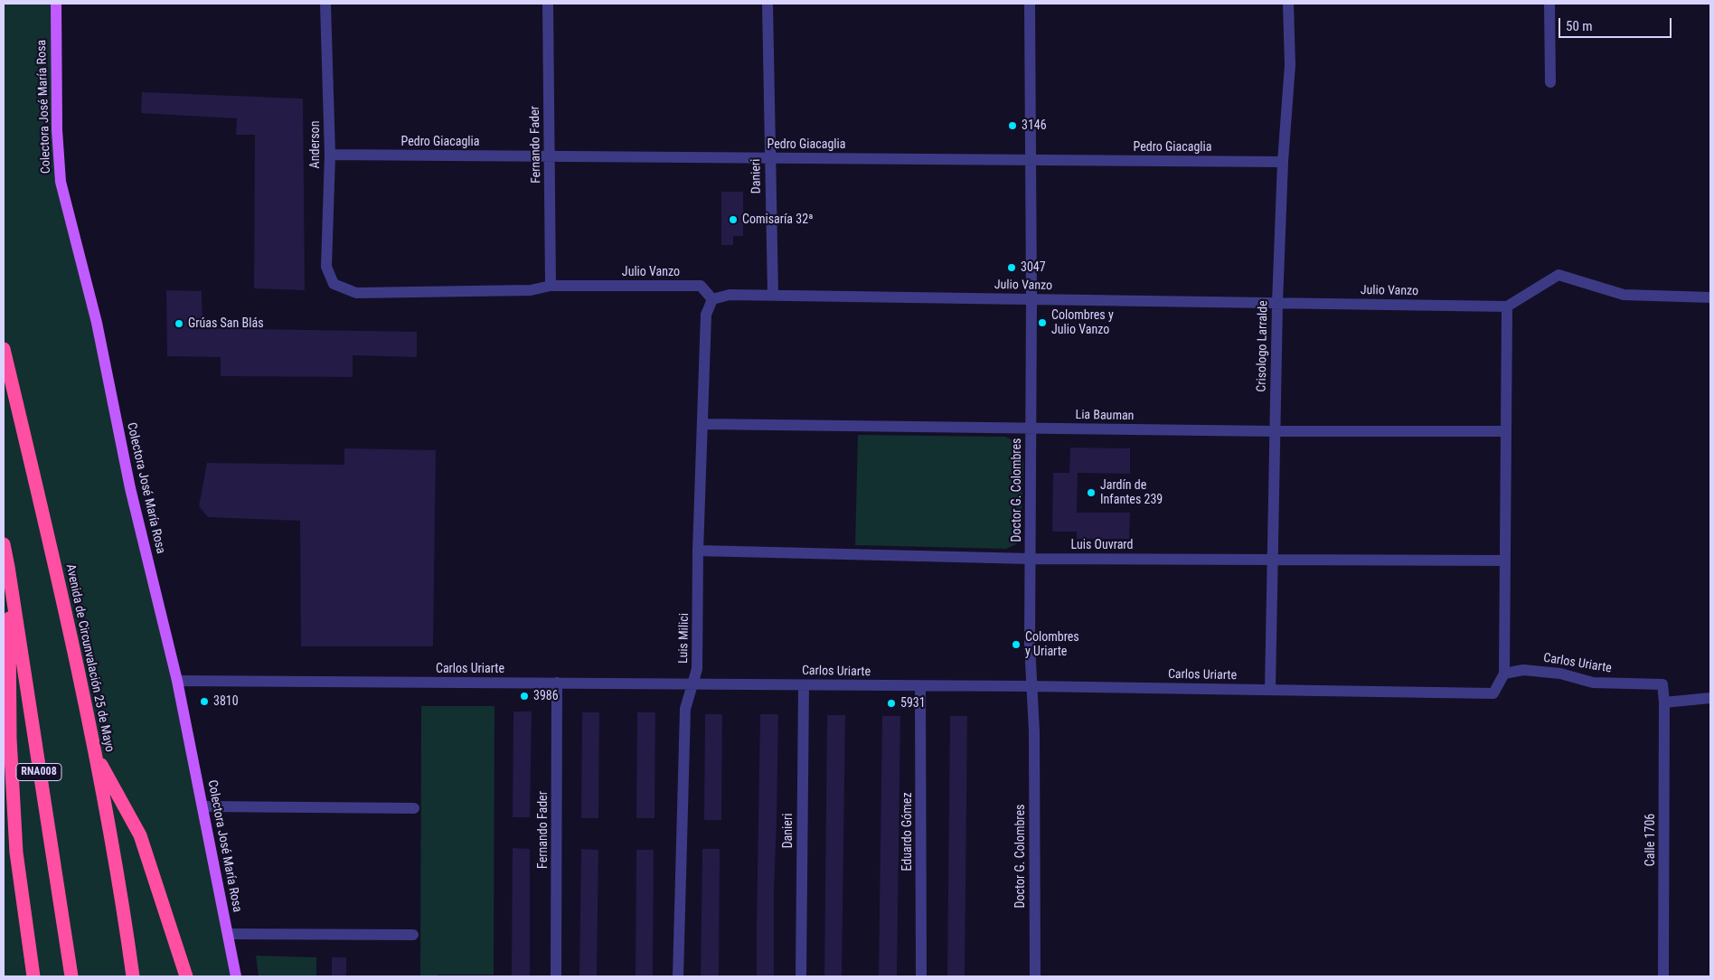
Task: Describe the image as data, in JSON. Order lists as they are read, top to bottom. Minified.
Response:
{"streets":{"highway":["Avenida de Circunvalación 25 de Mayo","RNA008"],"main road":["Colectora José María Rosa"],"street":["Pedro Giacaglia","Anderson","Fernando Fader","Danieri","Julio Vanzo","Crisologo Larralde","Lia Bauman","Doctor G. Colombres","Luis Ouvrard","Luis Milici","Carlos Uriarte","Eduardo Gómez","Calle 1706"]},"crossings":[["Colectora José María Rosa","Carlos Uriarte"],["Pedro Giacaglia","Anderson"],["Pedro Giacaglia","Fernando Fader"],["Pedro Giacaglia","Danieri"],["Pedro Giacaglia","Crisologo Larralde"],["Pedro Giacaglia","Doctor G. Colombres"],["Anderson","Julio Vanzo"],["Fernando Fader","Julio Vanzo"],["Fernando Fader","Carlos Uriarte"],["Danieri","Julio Vanzo"],["Danieri","Carlos Uriarte"],["Julio Vanzo","Crisologo Larralde"],["Julio Vanzo","Doctor G. Colombres"],["Julio Vanzo","Luis Milici"],["Crisologo Larralde","Lia Bauman"],["Crisologo Larralde","Luis Ouvrard"],["Crisologo Larralde","Carlos Uriarte"],["Lia Bauman","Doctor G. Colombres"],["Lia Bauman","Luis Milici"],["Doctor G. Colombres","Luis Ouvrard"],["Doctor G. Colombres","Carlos Uriarte"],["Luis Ouvrard","Luis Milici"],["Luis Milici","Carlos Uriarte"],["Carlos Uriarte","Eduardo Gómez"],["Carlos Uriarte","Calle 1706"]],"places":["3146","Comisaría 32ª","3047","Colombres y Julio Vanzo","Grúas San Blás","Jardín de Infantes 239","Colombres y Uriarte","3986","3810","5931"],"scale_bar":"50 m"}
